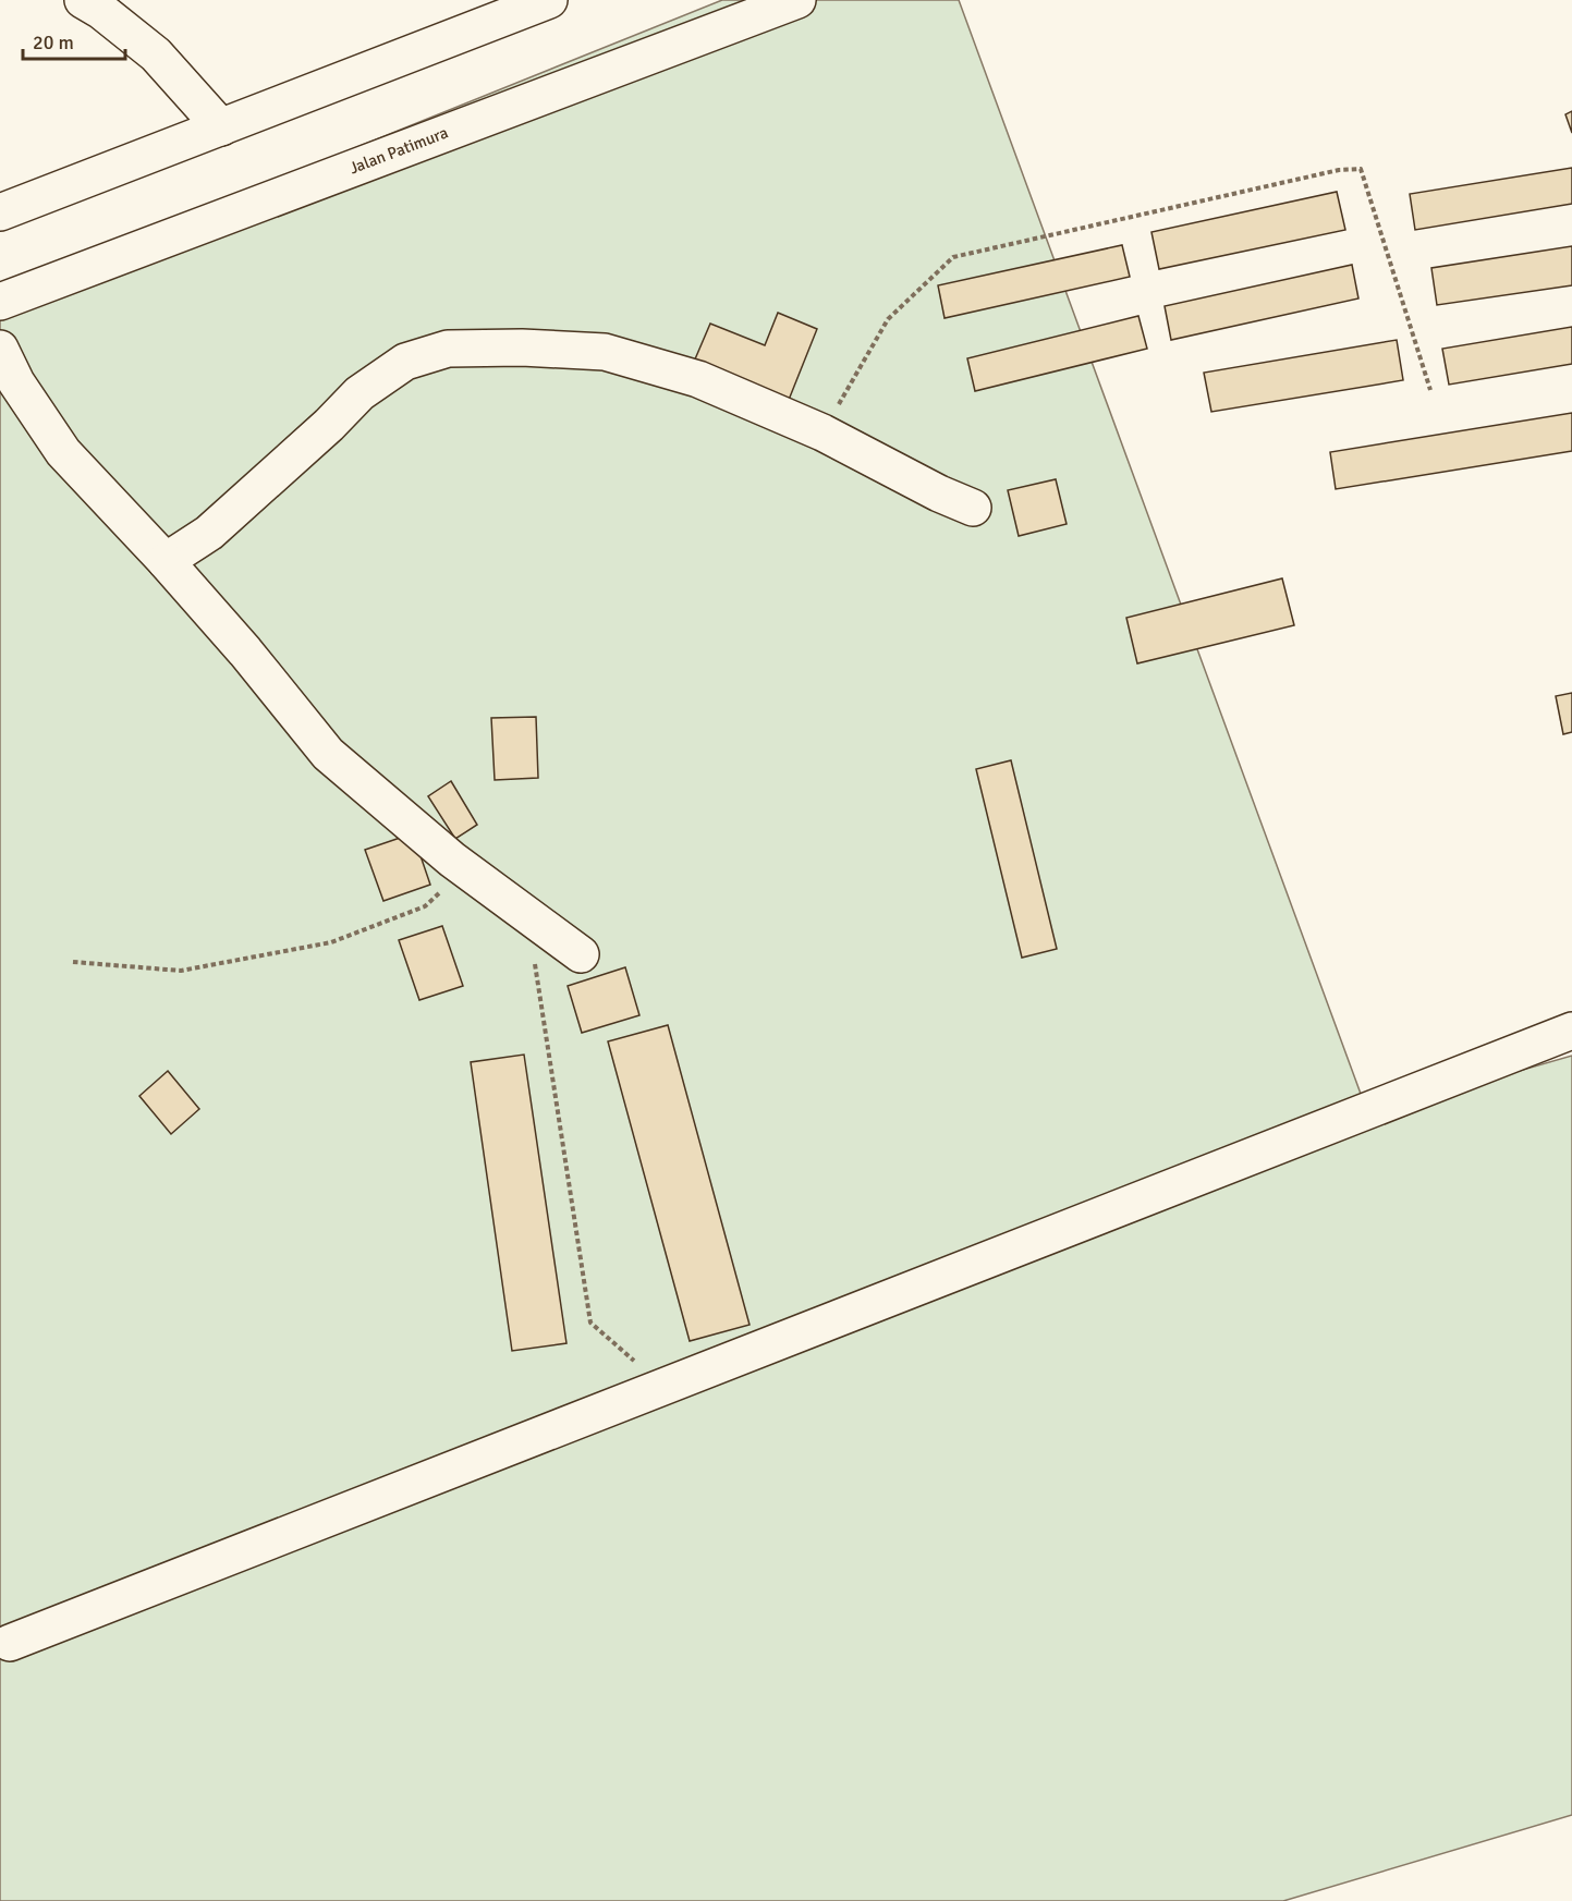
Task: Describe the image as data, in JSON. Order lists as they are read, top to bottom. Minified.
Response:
{"streets":{"main road":["Jalan Patimura"]},"scale_bar":"20 m"}
